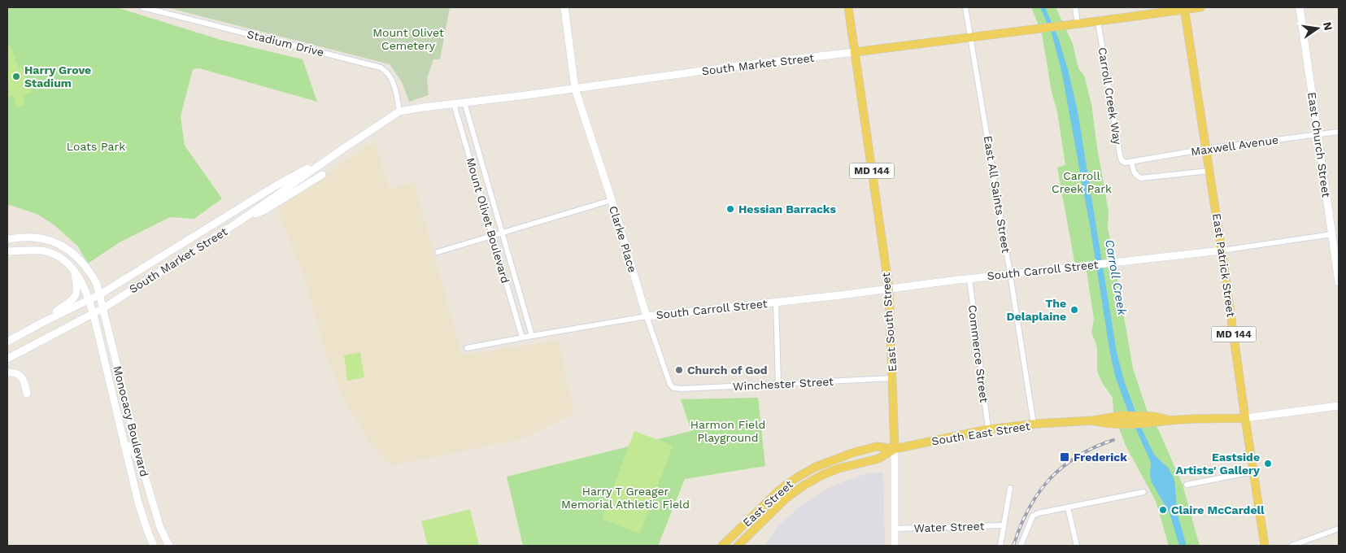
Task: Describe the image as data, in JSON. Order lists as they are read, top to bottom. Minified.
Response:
{"streets":{"main road":["South Market Street","East Church Street","MD 144","Clarke Place","East Patrick Street","South Carroll Street","East South Street","Monocacy Boulevard","South East Street","East Street"],"street":["Stadium Drive","Carroll Creek Way","Maxwell Avenue","East All Saints Street","Mount Olivet Boulevard","Commerce Street","Winchester Street","Water Street"]},"crossings":[["Stadium Drive","South Market Street"],["South Market Street","Carroll Creek Way"],["South Market Street","MD 144"],["South Market Street","East All Saints Street"],["South Market Street","Mount Olivet Boulevard"],["South Market Street","Clarke Place"],["South Market Street","East Patrick Street"],["South Market Street","East South Street"],["South Market Street","Monocacy Boulevard"],["Carroll Creek Way","Maxwell Avenue"],["East Church Street","Maxwell Avenue"],["Maxwell Avenue","East Patrick Street"],["MD 144","East South Street"],["East All Saints Street","South Carroll Street"],["East All Saints Street","South East Street"],["Mount Olivet Boulevard","South Carroll Street"],["Clarke Place","South Carroll Street"],["Clarke Place","Winchester Street"],["East Patrick Street","South Carroll Street"],["East Patrick Street","South East Street"],["South Carroll Street","East South Street"],["South Carroll Street","Commerce Street"],["East South Street","Winchester Street"],["East South Street","South East Street"],["East South Street","East Street"],["East South Street","Water Street"],["Commerce Street","South East Street"],["South East Street","East Street"]],"water":["Carroll Creek"],"parks":["Mount Olivet Cemetery","Loats Park","Carroll Creek Park","Harmon Field Playground","Harry T Greager Memorial Athletic Field"],"places":{"other":["Harry Grove Stadium","Hessian Barracks","The Delaplaine","Church of God","Eastside Artists' Gallery","Claire McCardell"],"transit":["Frederick"]},"north":"right"}
